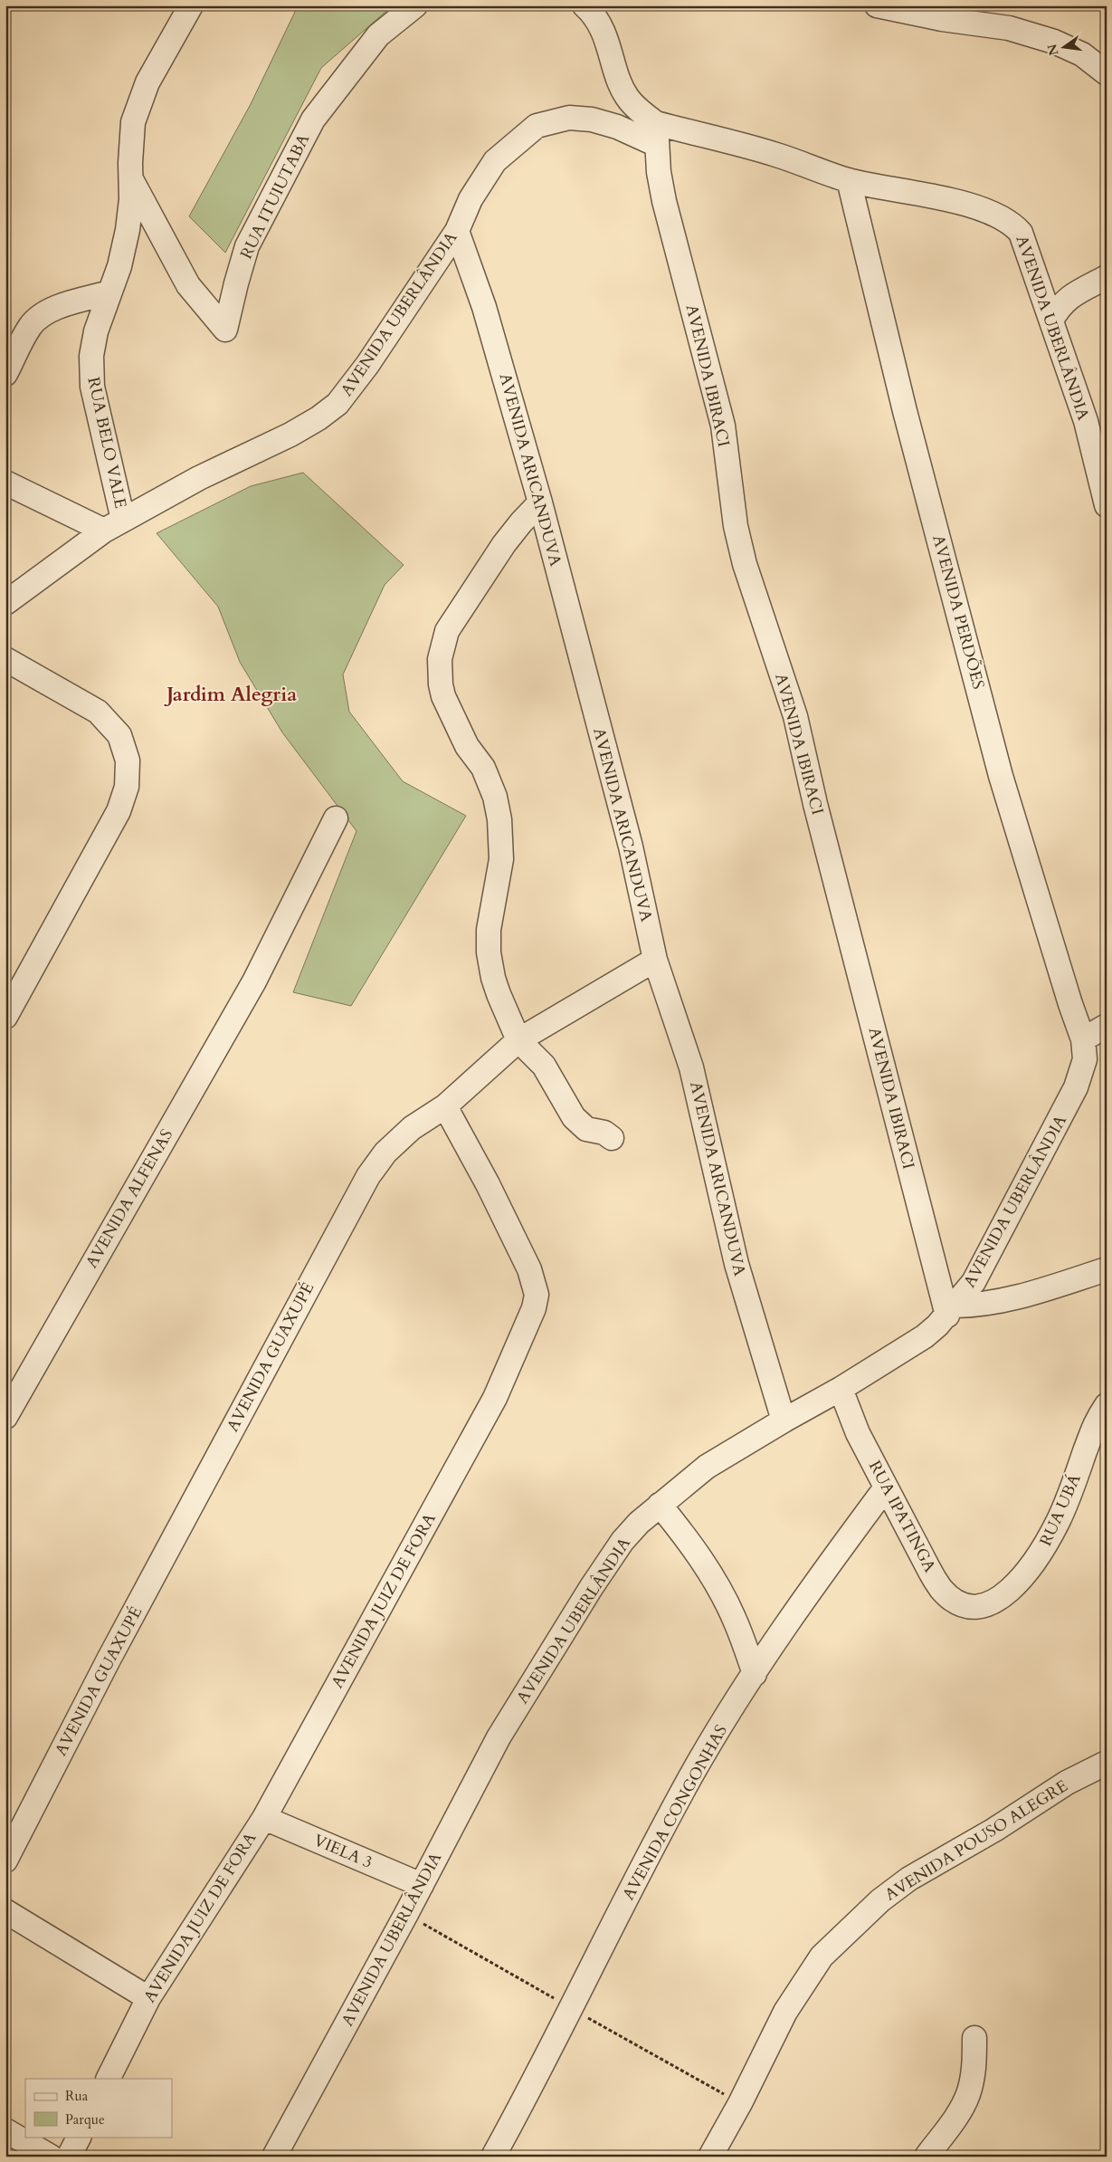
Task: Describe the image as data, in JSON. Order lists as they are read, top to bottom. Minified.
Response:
{"streets":{"street":["RUA ITUIUTABA","AVENIDA UBERLÂNDIA","AVENIDA IBIRACI","RUA BELO VALE","AVENIDA ARICANDUVA","AVENIDA PERDÕES","AVENIDA ALFENAS","AVENIDA GUAXUPÉ","RUA UBÁ","RUA IPATINGA","AVENIDA JUIZ DE FORA","AVENIDA CONGONHAS","AVENIDA POUSO ALEGRE","VIELA 3"]},"crossings":[["RUA ITUIUTABA","RUA BELO VALE"],["AVENIDA UBERLÂNDIA","AVENIDA IBIRACI"],["AVENIDA UBERLÂNDIA","RUA BELO VALE"],["AVENIDA UBERLÂNDIA","AVENIDA ARICANDUVA"],["AVENIDA UBERLÂNDIA","AVENIDA PERDÕES"],["AVENIDA UBERLÂNDIA","RUA IPATINGA"],["AVENIDA UBERLÂNDIA","VIELA 3"],["AVENIDA ARICANDUVA","AVENIDA GUAXUPÉ"],["AVENIDA GUAXUPÉ","AVENIDA JUIZ DE FORA"],["RUA UBÁ","RUA IPATINGA"],["RUA IPATINGA","AVENIDA CONGONHAS"],["AVENIDA JUIZ DE FORA","VIELA 3"]],"districts":["Jardim Alegria"],"legend":["Rua","Parque"],"north":"left"}
